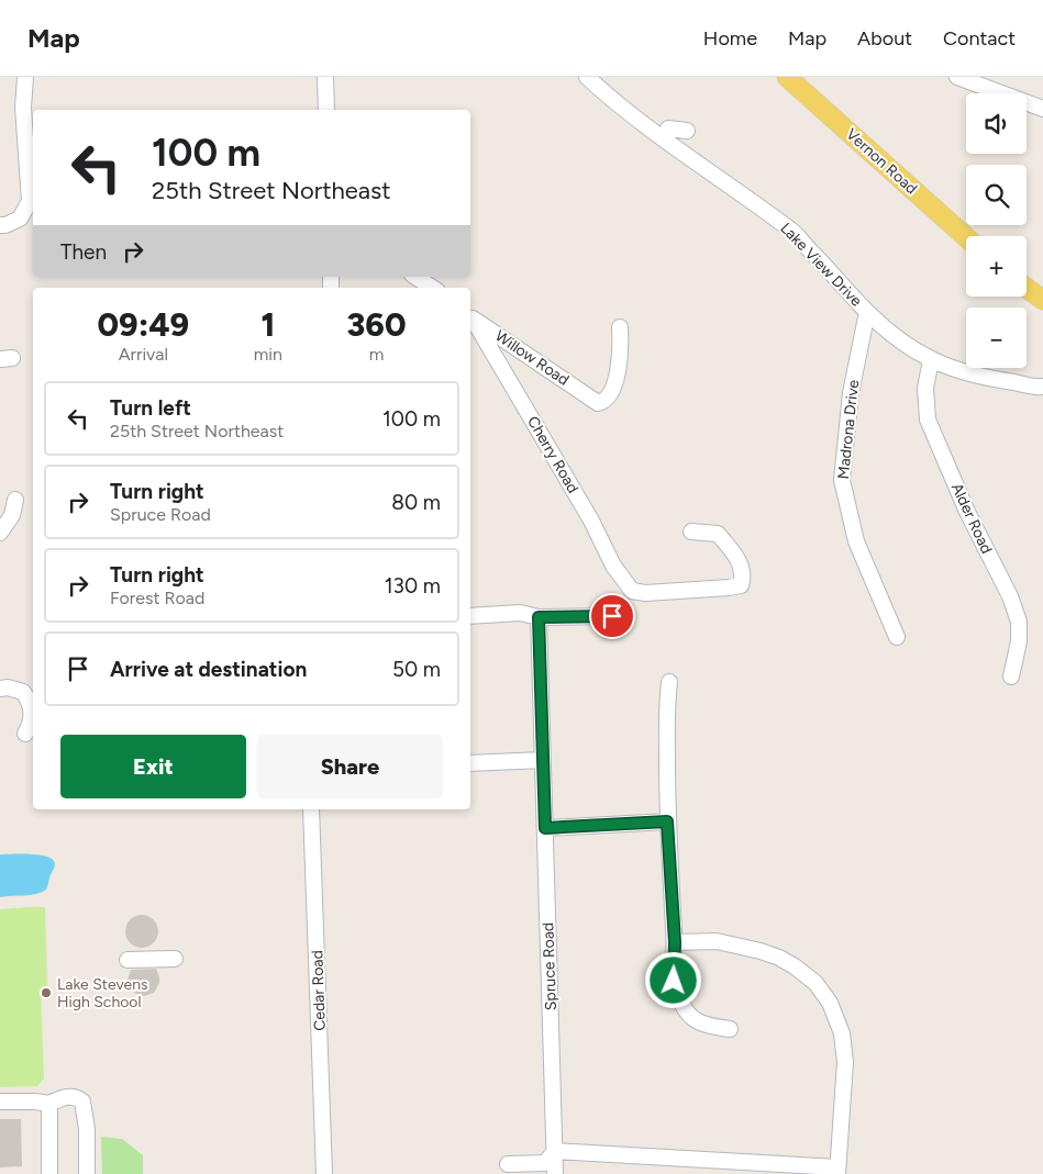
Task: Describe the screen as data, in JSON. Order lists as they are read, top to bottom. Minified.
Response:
{"streets":{"main road":["Vernon Road"],"street":["Lake View Drive","Willow Road","Madrona Drive","Cherry Road","Alder Road","Spruce Road","Cedar Road"]},"crossings":[["Lake View Drive","Madrona Drive"],["Lake View Drive","Alder Road"],["Willow Road","Cherry Road"]],"places":["Lake Stevens High School"],"page":{"header":"Map","nav":["Home","Map","About","Contact"],"map_buttons":["+","−"],"turn":["100 m","25th Street Northeast"],"then":"Then","eta":["09:49","Arrival","1","min","360","m"],"list":[{"name":"Turn left","note":"25th Street Northeast","value":"100 m"},{"name":"Turn right","note":"Spruce Road","value":"80 m"},{"name":"Turn right","note":"Forest Road","value":"130 m"},{"name":"Arrive at destination","value":"50 m"}],"buttons":["Exit","Share"]}}
